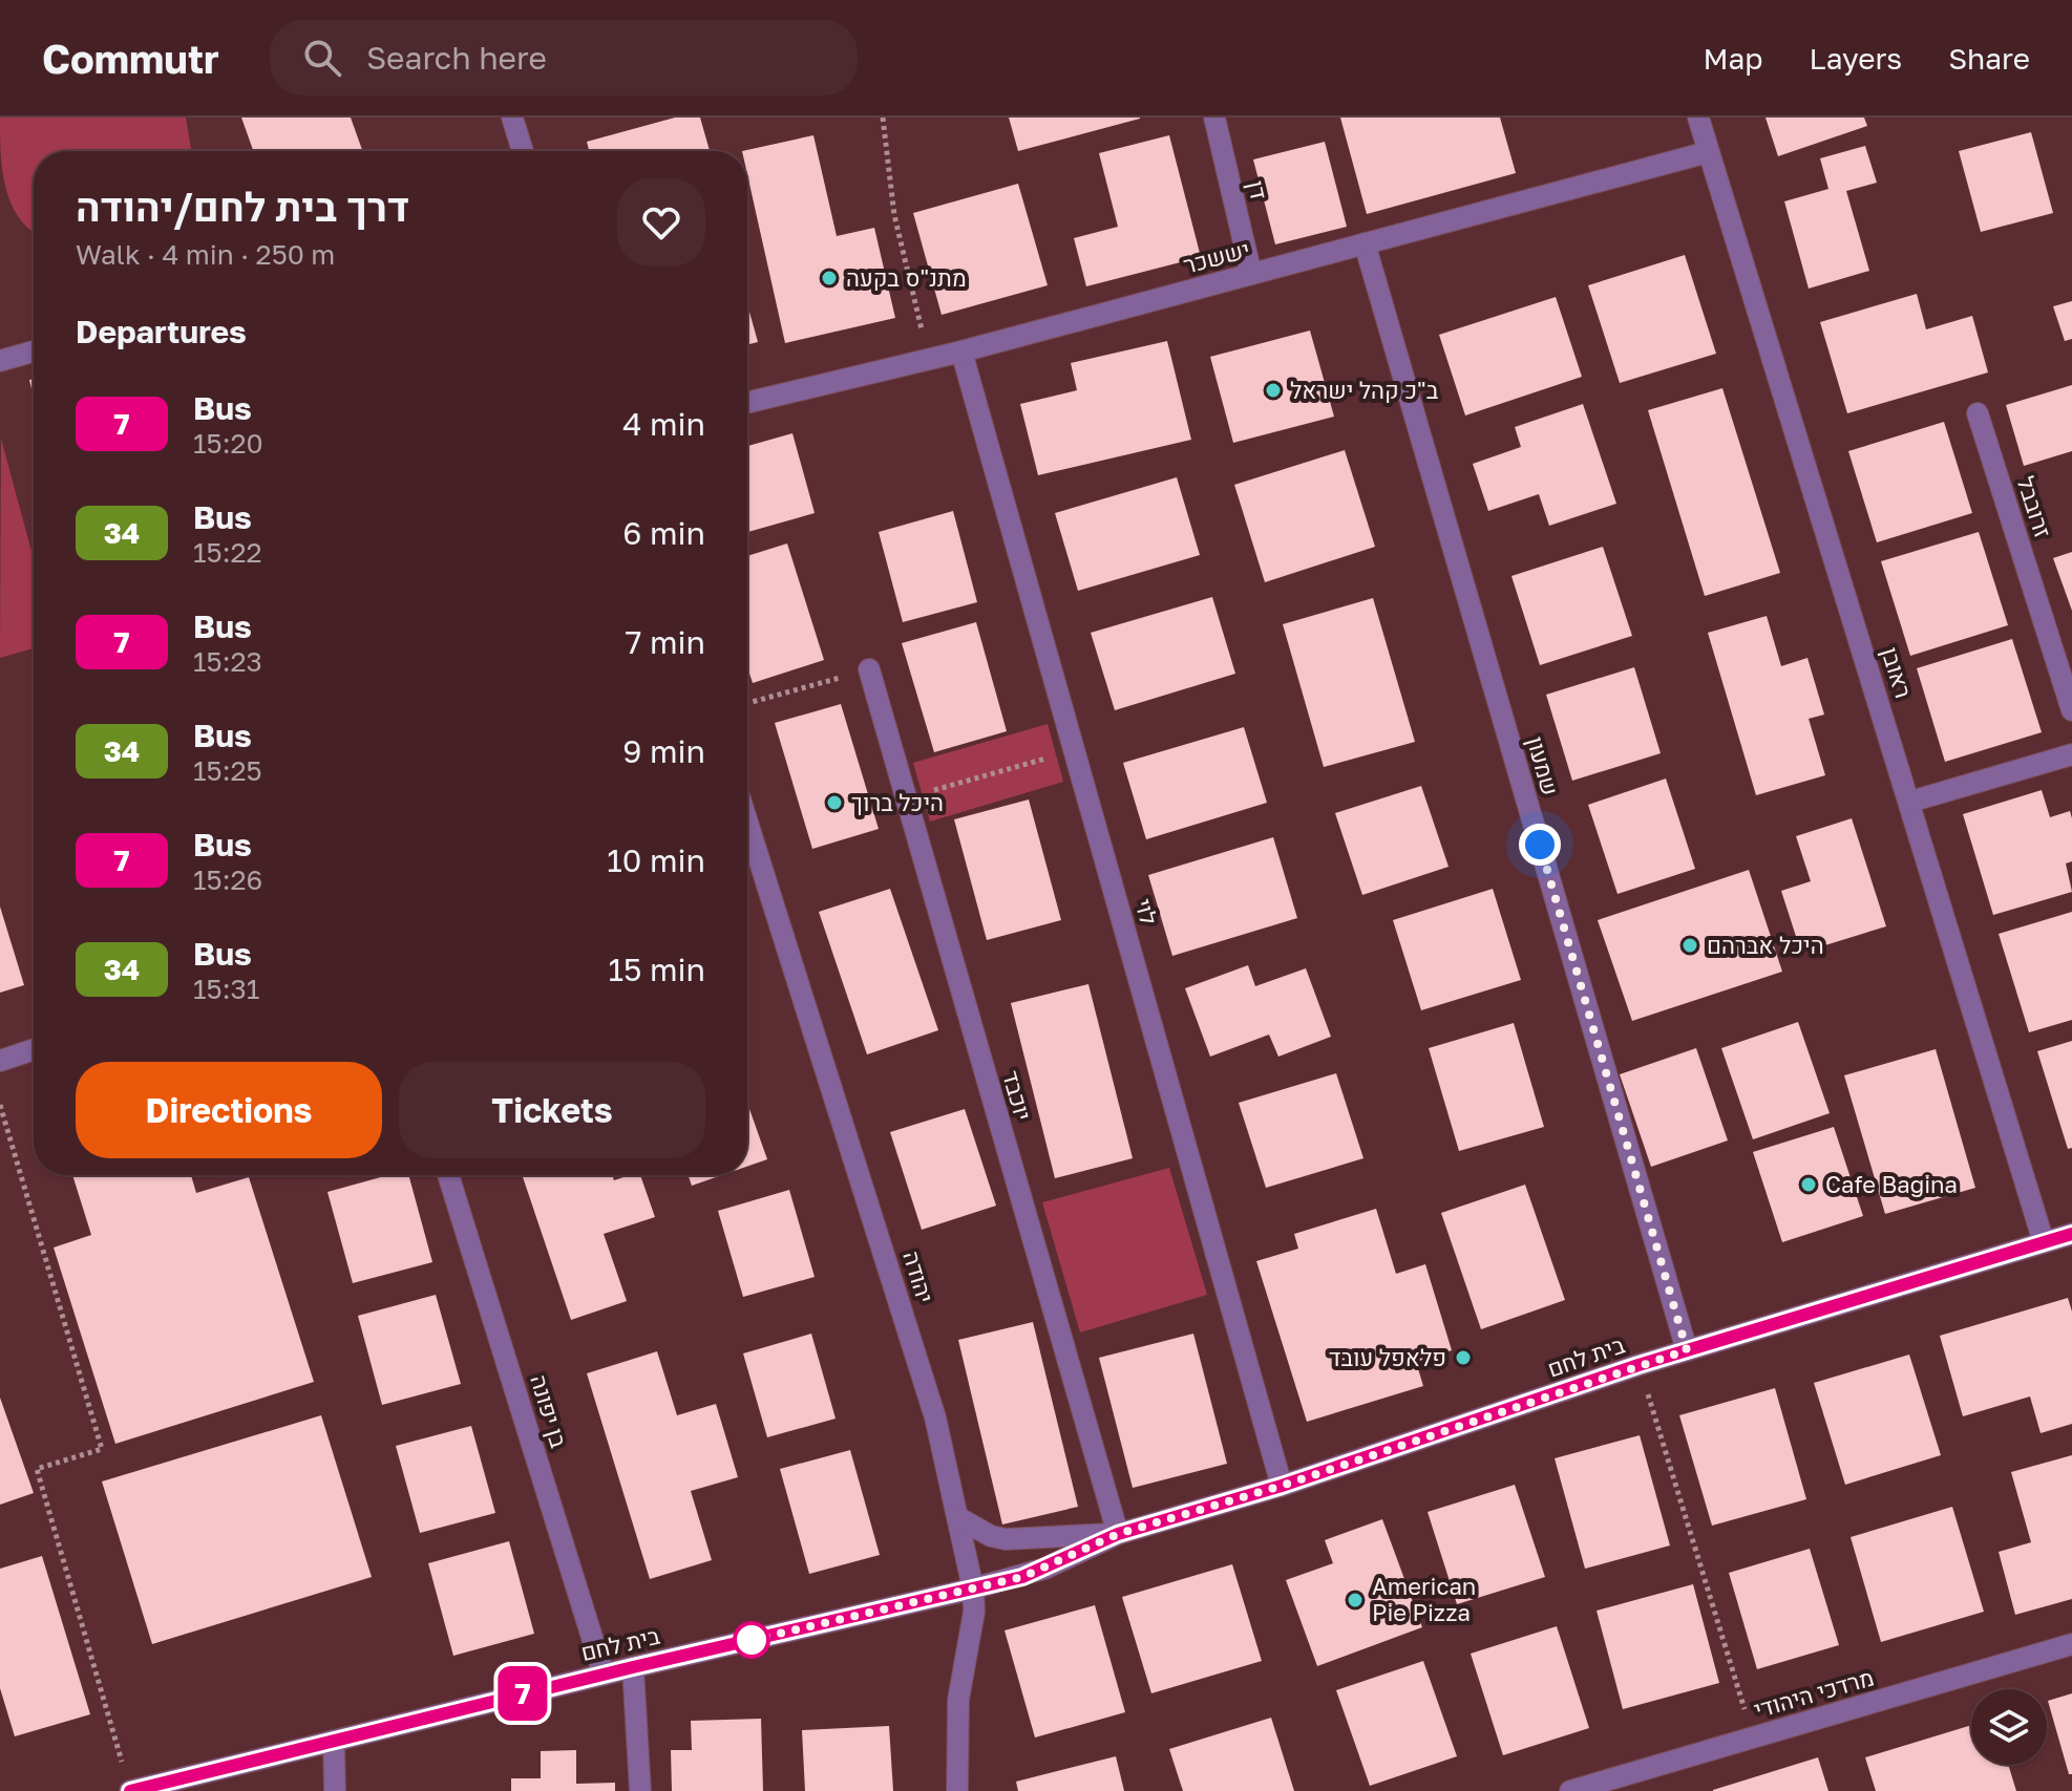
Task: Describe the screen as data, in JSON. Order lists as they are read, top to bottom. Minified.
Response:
{"streets":{"street":["דן","יששכר","זרובבל","ראובן","שמעון","לוי","יוכבד","יהודה","בית לחם","בן יפונה","מרדכי היהודי"]},"crossings":[["דן","יששכר"],["יששכר","ראובן"],["יששכר","שמעון"],["יששכר","לוי"],["ראובן","בית לחם"],["שמעון","בית לחם"],["לוי","בית לחם"],["יוכבד","בית לחם"],["יהודה","בית לחם"],["בית לחם","בן יפונה"]],"places":["מתנ\"ס בקעה","ב\"כ קהל ישראל","היכל ברוך","היכל אברהם","Cafe Bagina","פלאפל עובד","American Pie Pizza"],"lines":["bus line 7"],"page":{"header":"Commutr","search":"Search here","nav":["Map","Layers","Share"],"on_map":"7","heading":[["דרך בית לחם/יהודה","Walk · 4 min · 250 m"],"Departures"],"list":[{"mark":"7","name":"Bus","note":"15:20","value":"4 min"},{"mark":"34","name":"Bus","note":"15:22","value":"6 min"},{"mark":"7","name":"Bus","note":"15:23","value":"7 min"},{"mark":"34","name":"Bus","note":"15:25","value":"9 min"},{"mark":"7","name":"Bus","note":"15:26","value":"10 min"},{"mark":"34","name":"Bus","note":"15:31","value":"15 min"}],"buttons":["Directions","Tickets"]}}
